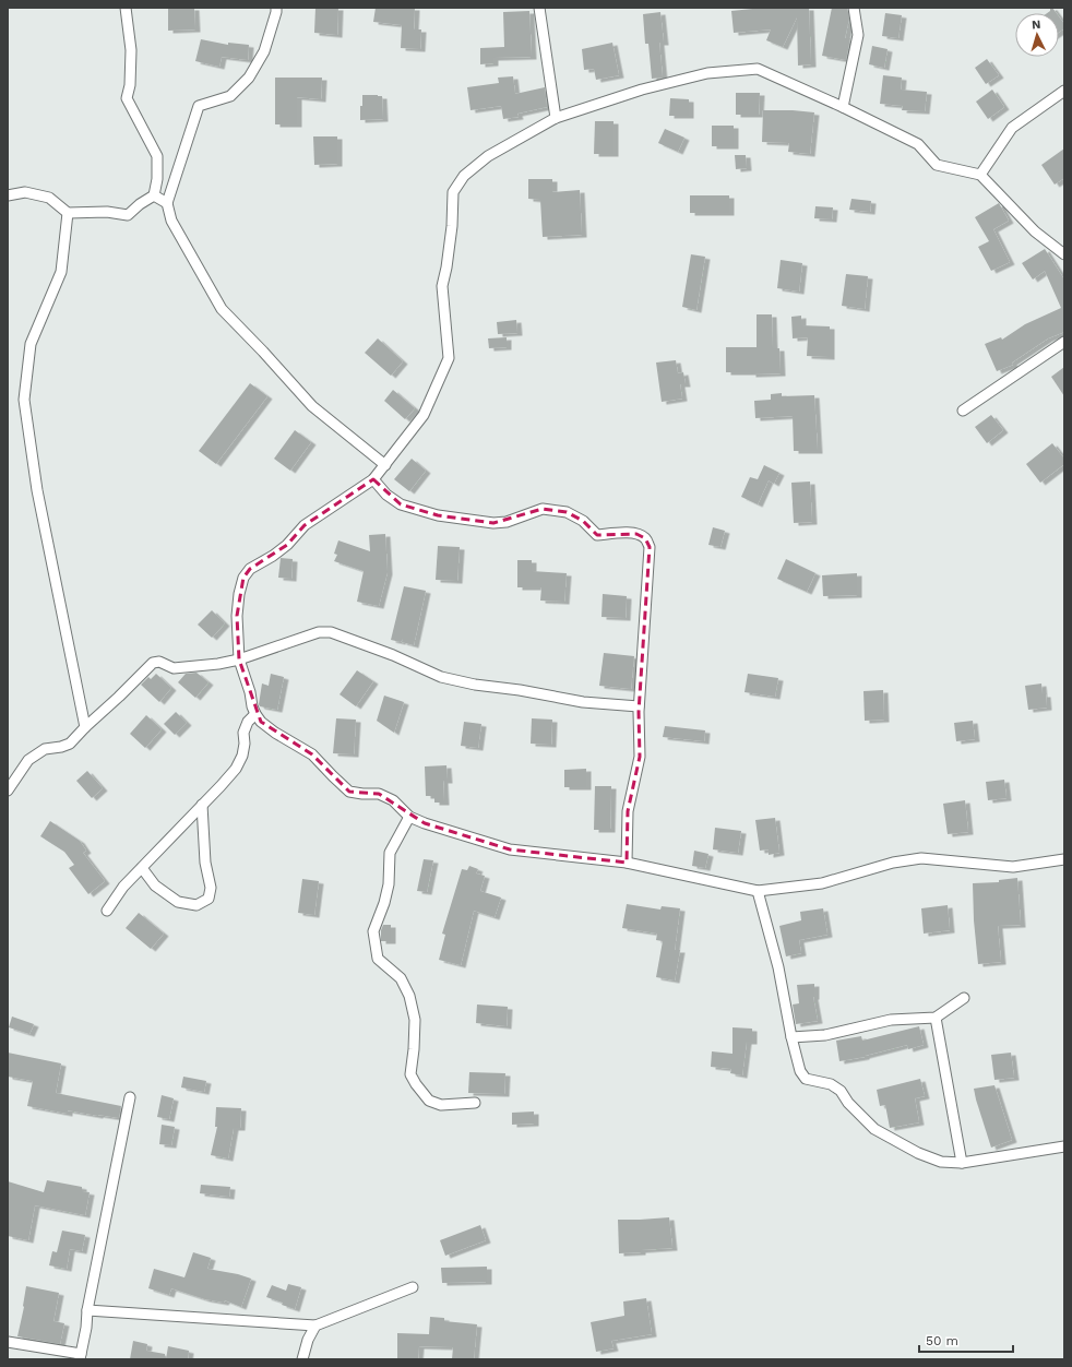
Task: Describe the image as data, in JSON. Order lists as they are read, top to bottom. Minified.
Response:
{"scale_bar":"50 m","north":"top"}
